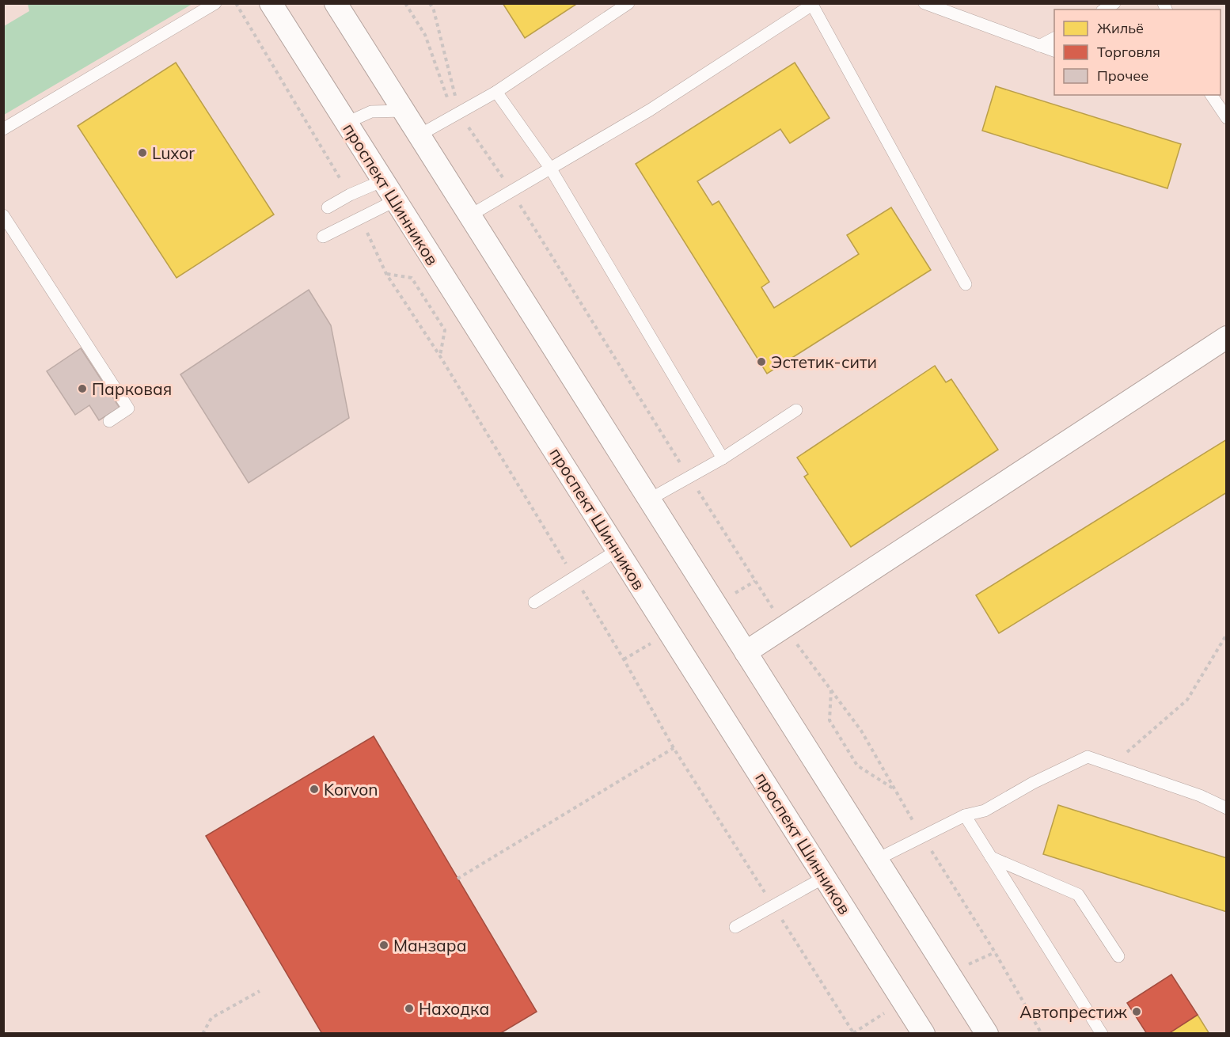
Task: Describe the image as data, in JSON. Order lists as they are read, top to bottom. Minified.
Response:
{"streets":{"street":["проспект Шинников"]},"places":["Luxor","Эстетик-сити","Парковая","Korvon","Манзара","Находка","Автопрестиж"],"legend":["Жильё","Торговля","Прочее"]}
